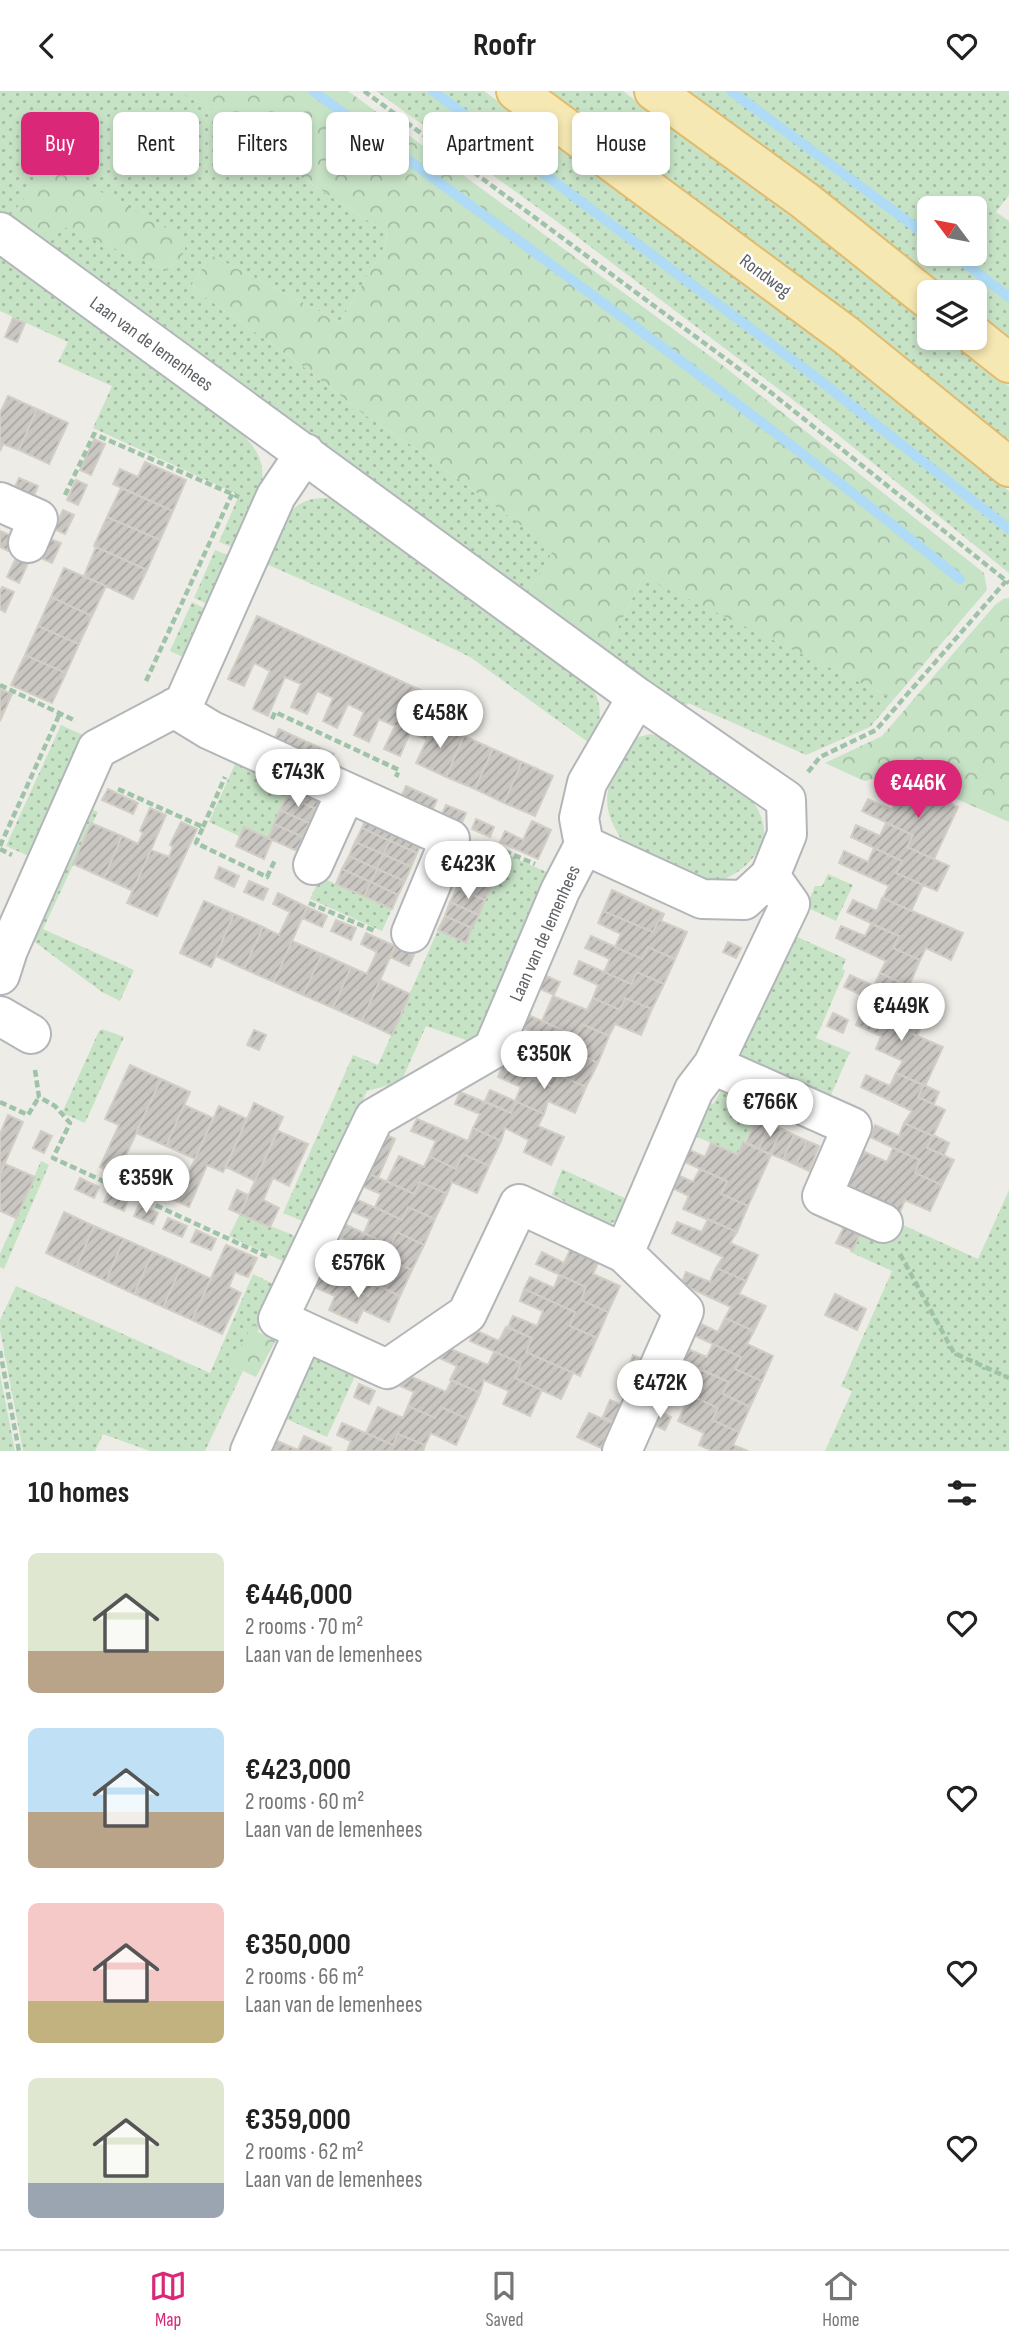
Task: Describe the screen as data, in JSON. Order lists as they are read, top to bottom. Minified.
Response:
{"streets":{"main road":["Rondweg"],"street":["Laan van de Iemenhees"]},"north":"top left","page":{"header":"Roofr","chip":["Buy","Rent","Filters","New","Apartment","House"],"price":["€458K","€743K","€446K","€423K","€449K","€350K","€766K","€359K","€576K","€472K"],"heading":"10 homes","list":[{"name":"€446,000","note":"2 rooms · 70 m² · Laan van de Iemenhees"},{"name":"€423,000","note":"2 rooms · 60 m² · Laan van de Iemenhees"},{"name":"€350,000","note":"2 rooms · 66 m² · Laan van de Iemenhees"},{"name":"€359,000","note":"2 rooms · 62 m² · Laan van de Iemenhees"}],"tabs":["Map","Saved","Home"]}}
